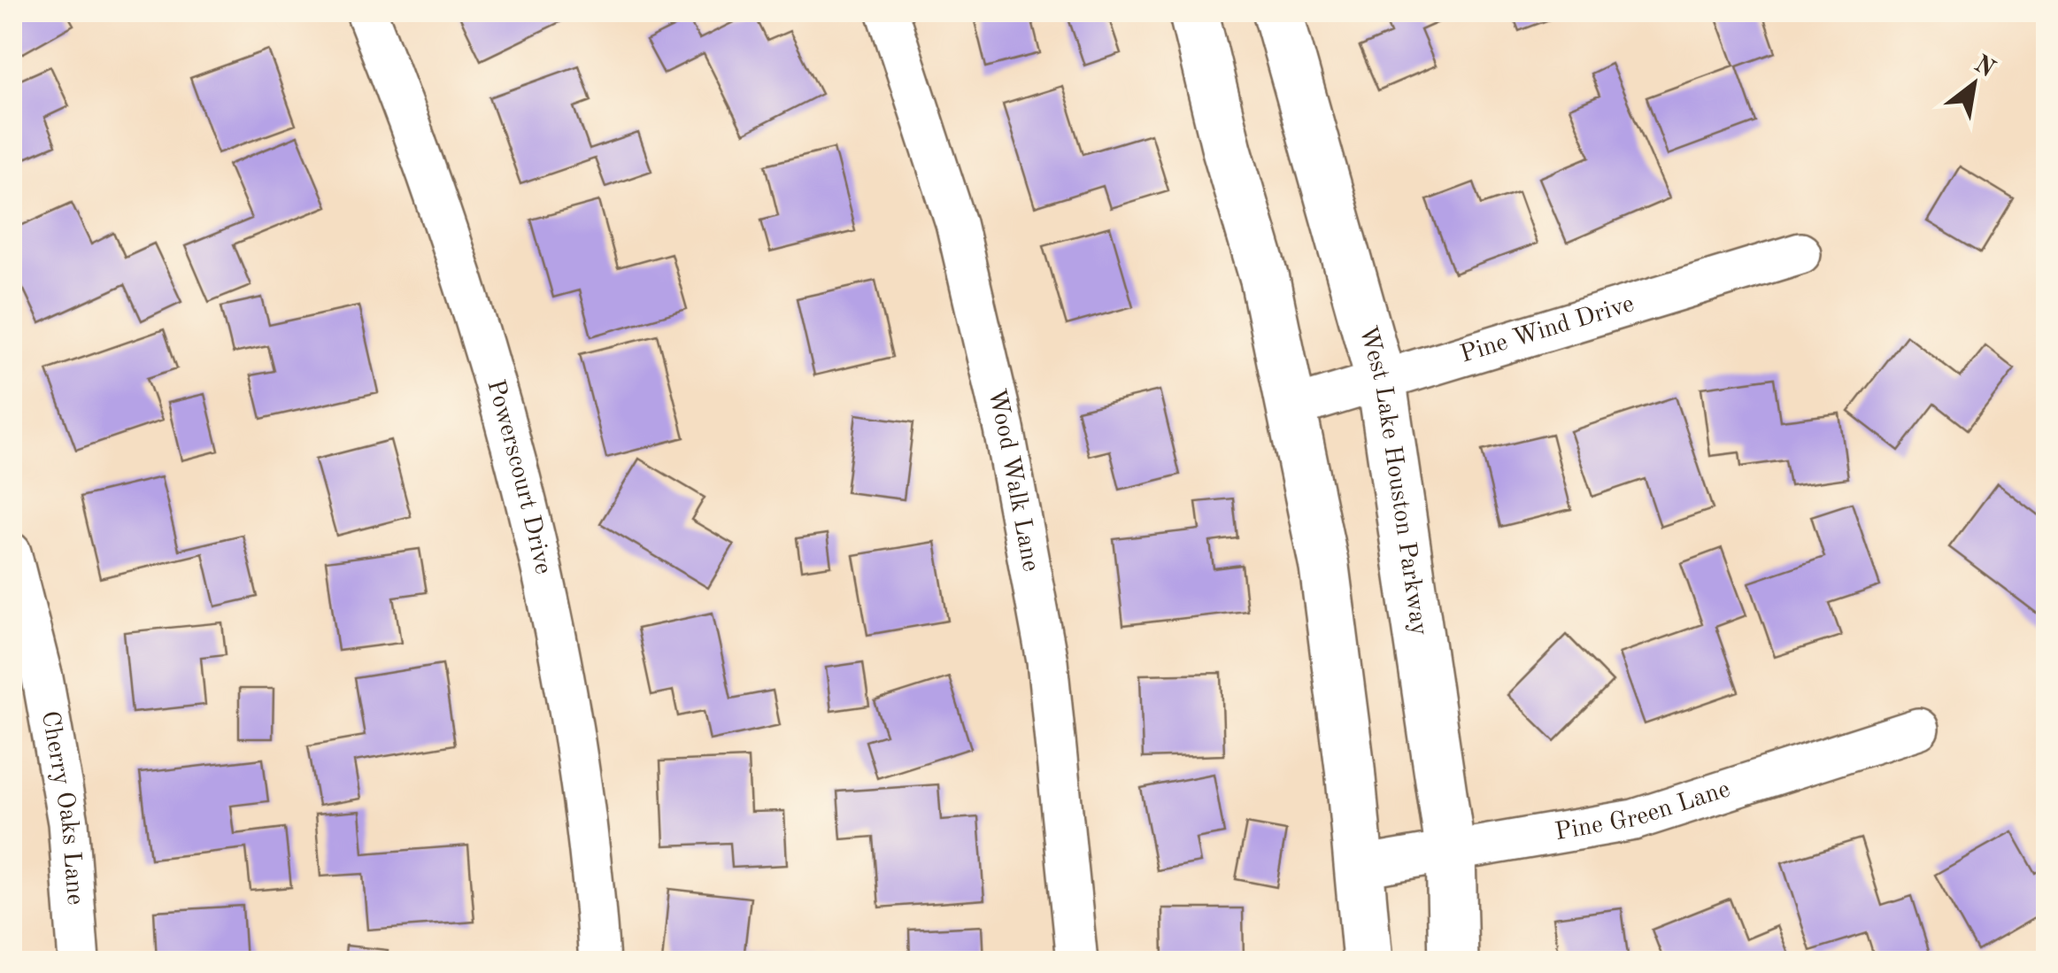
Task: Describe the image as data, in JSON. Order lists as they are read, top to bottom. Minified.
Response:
{"streets":{"main road":["West Lake Houston Parkway"],"street":["Pine Wind Drive","Powerscourt Drive","Wood Walk Lane","Cherry Oaks Lane","Pine Green Lane"]},"crossings":[["Pine Wind Drive","West Lake Houston Parkway"],["West Lake Houston Parkway","Pine Green Lane"]],"north":"top right"}
